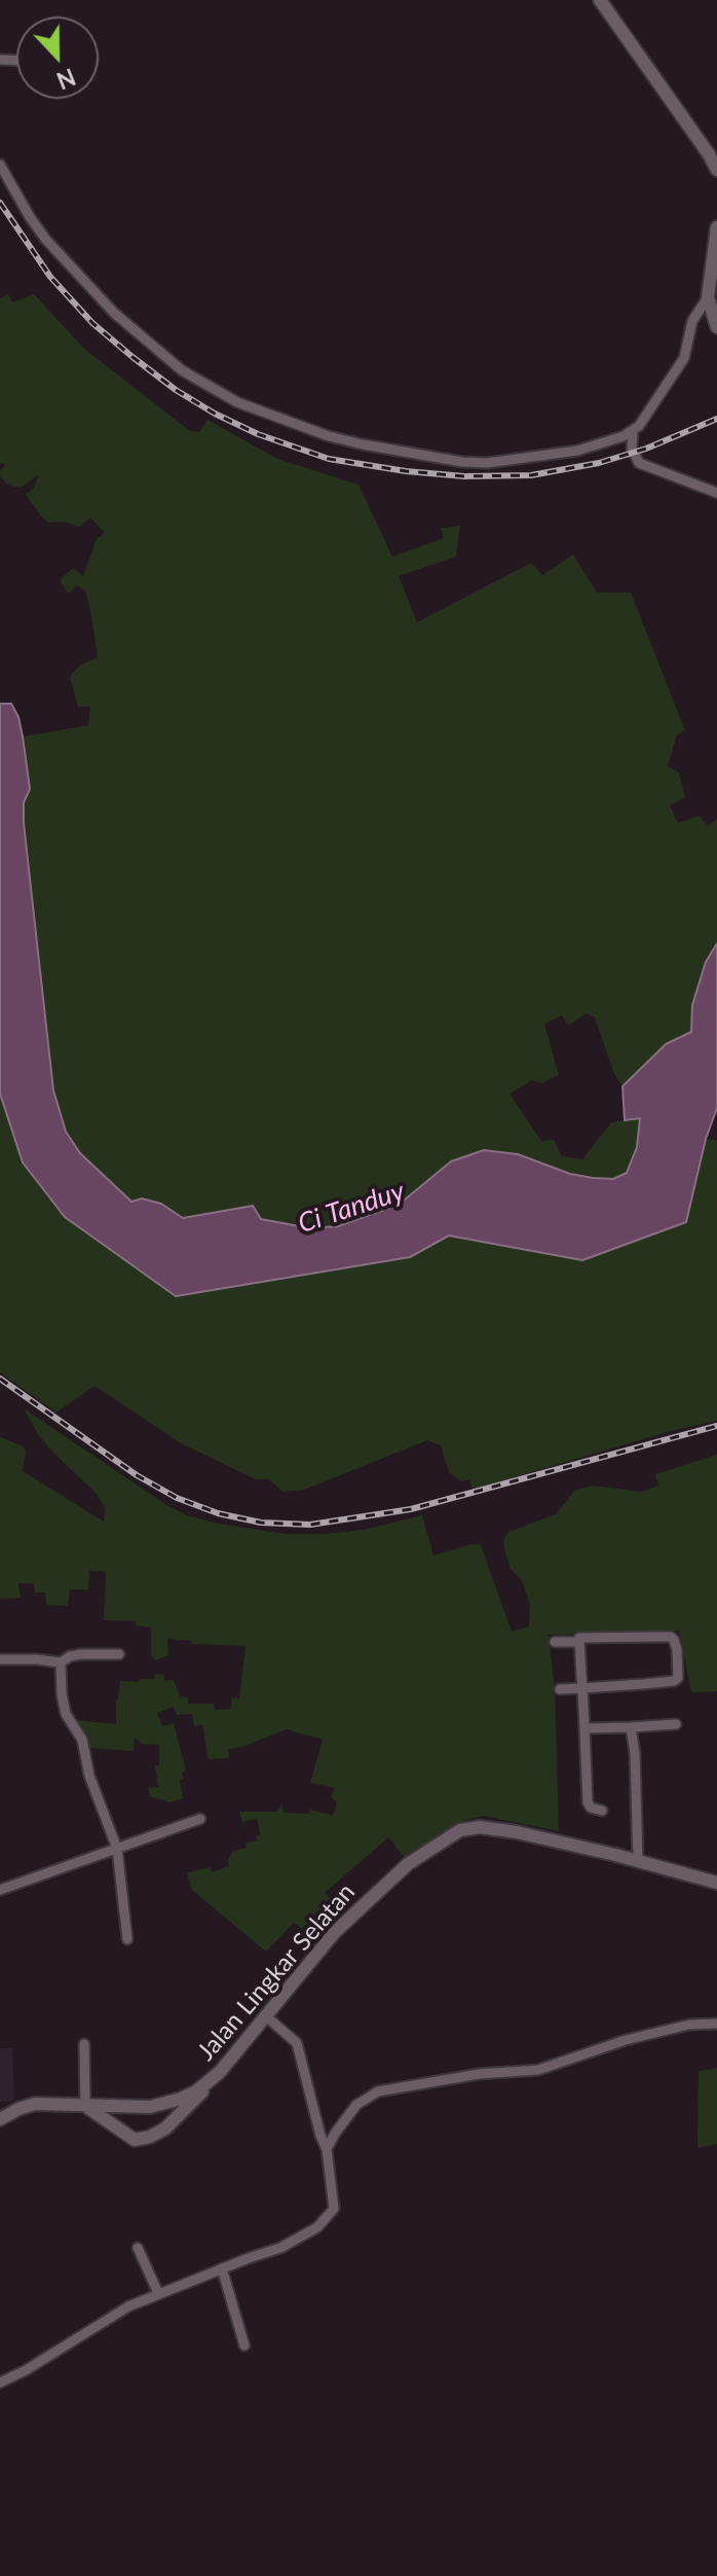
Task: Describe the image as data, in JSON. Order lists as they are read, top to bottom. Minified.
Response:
{"streets":{"street":["Jalan Lingkar Selatan"]},"water":["Ci Tanduy"],"north":"bottom"}
